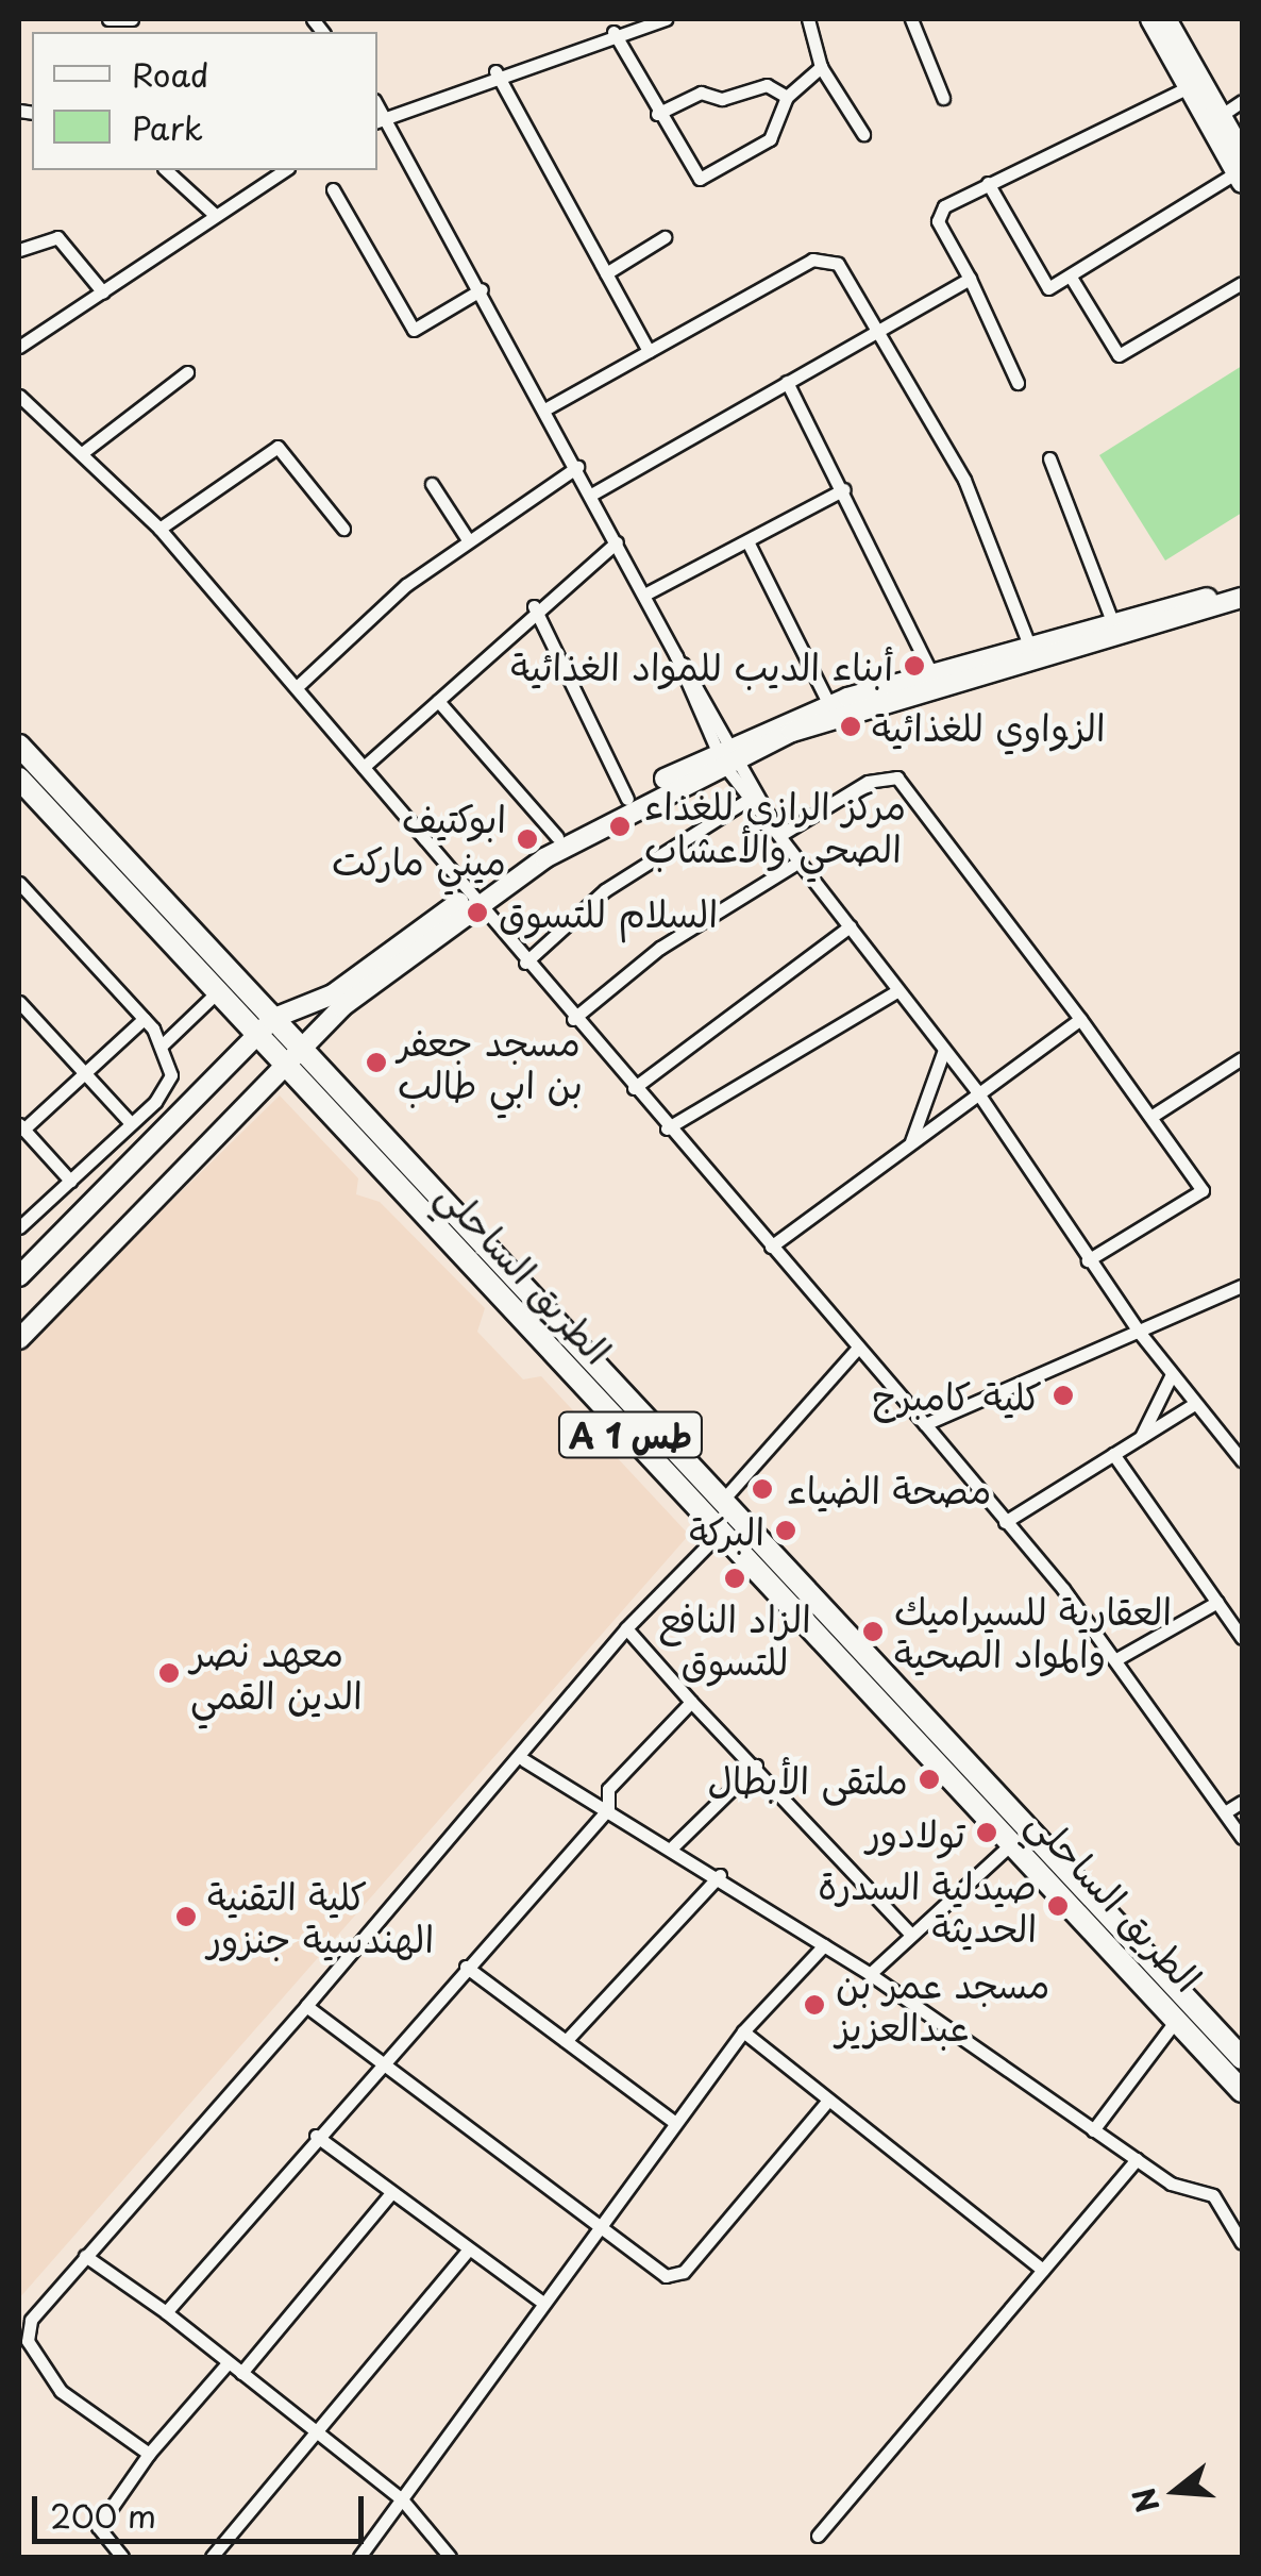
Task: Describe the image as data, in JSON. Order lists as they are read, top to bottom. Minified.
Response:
{"streets":{"highway":["الطريق الساحلي","A 1 طس"]},"places":["أبناء الديب للمواد الغذائية","الزواوي للغذائية","مركز الرازي للغذاء الصحي والأعشاب","ابوكتيف ميني ماركت","السلام للتسوق","مسجد جعفر بن ابي طالب","كلية كامبرج","مصحة الضياء","البركة","الزاد النافع للتسوق","العقارية للسيراميك والمواد الصحية","معهد نصر الدين القمي","ملتقى الأبطال","تولادور","صيدلية السدرة الحديثة","كلية التقنية الهندسية جنزور","مسجد عمر بن عبدالعزيز"],"legend":["Road","Park"],"scale_bar":"200 m","north":"left"}
